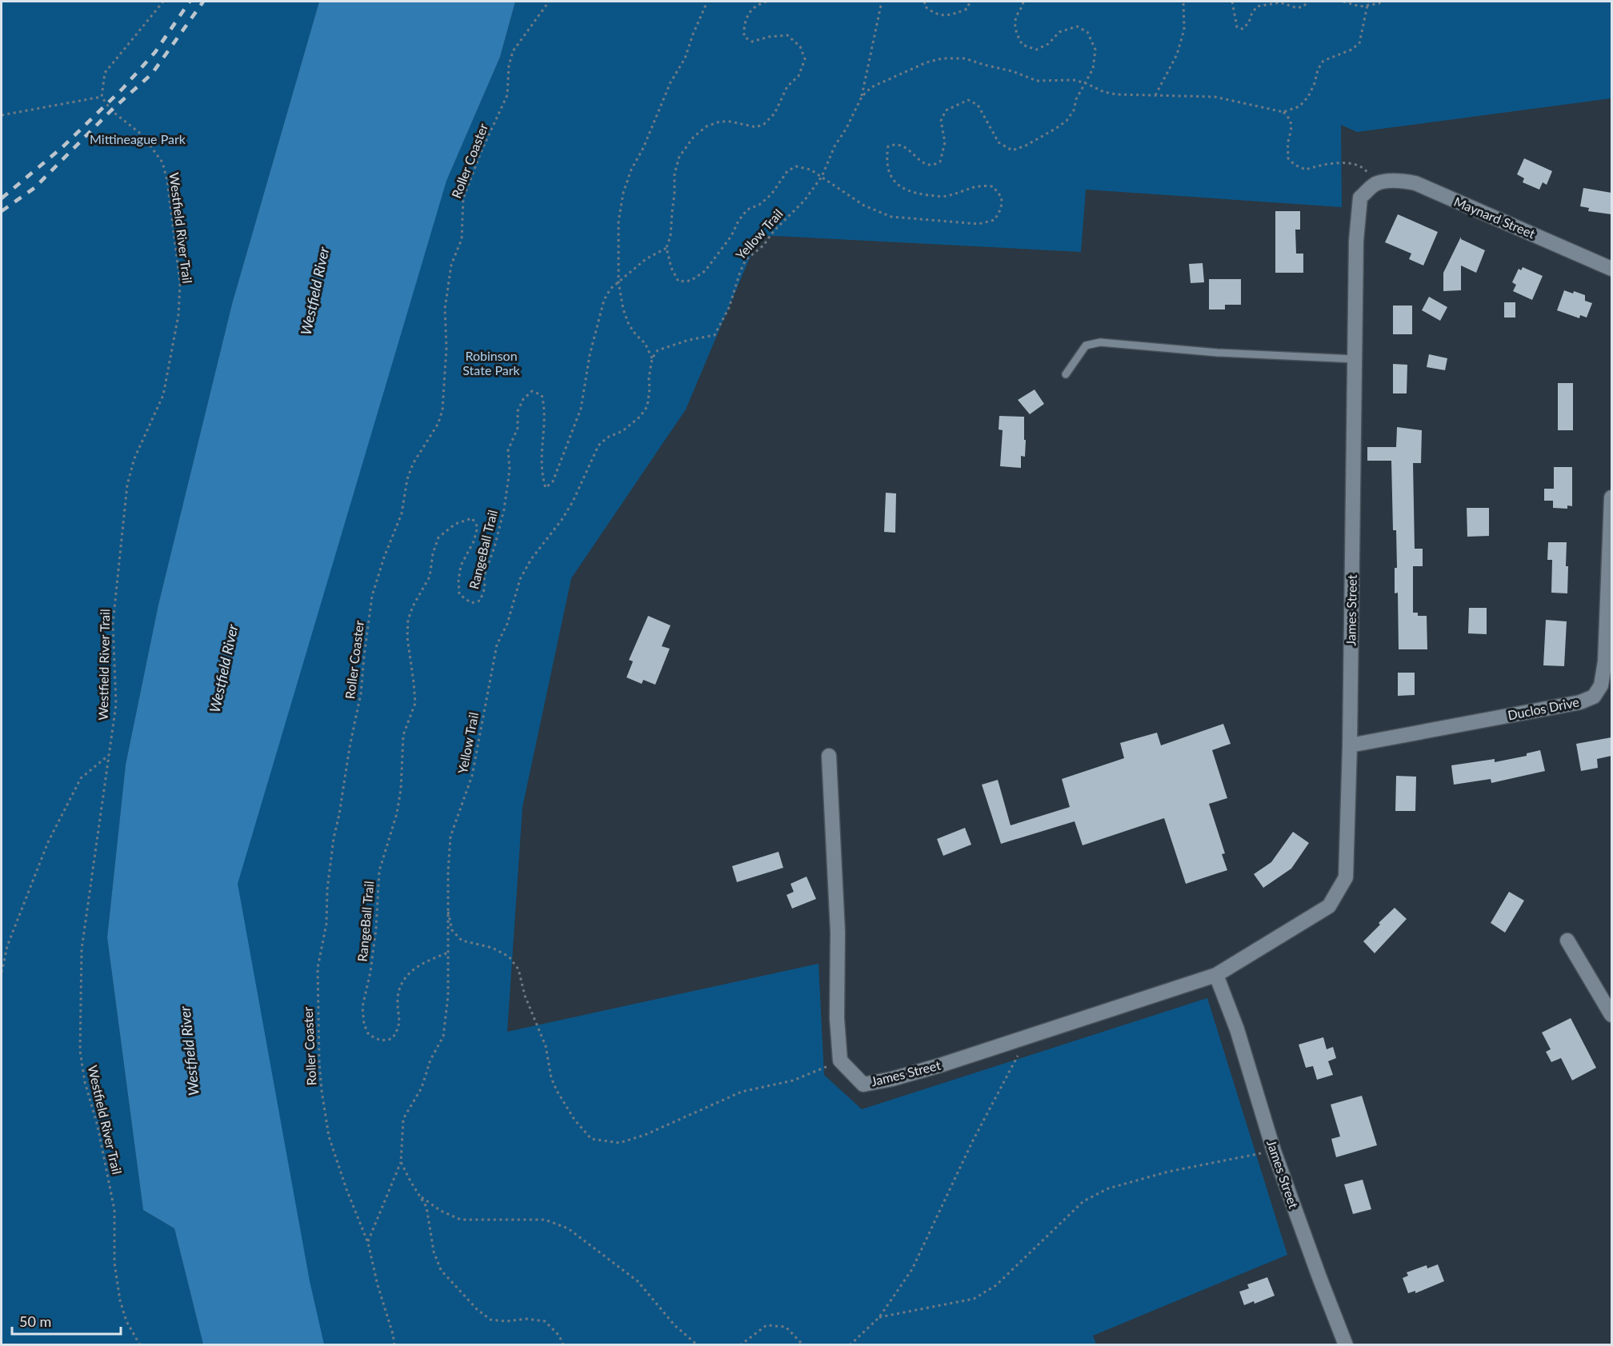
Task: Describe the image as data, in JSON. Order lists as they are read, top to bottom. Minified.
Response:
{"streets":{"street":["Maynard Street","James Street","Duclos Drive"],"path":["Roller Coaster","Westfield River Trail","Yellow Trail","RangeBall Trail"]},"crossings":[["Maynard Street","James Street"],["Yellow Trail","RangeBall Trail"],["James Street","Duclos Drive"]],"water":["Westfield River"],"parks":["Mittineague Park","Robinson State Park"],"scale_bar":"50 m"}
